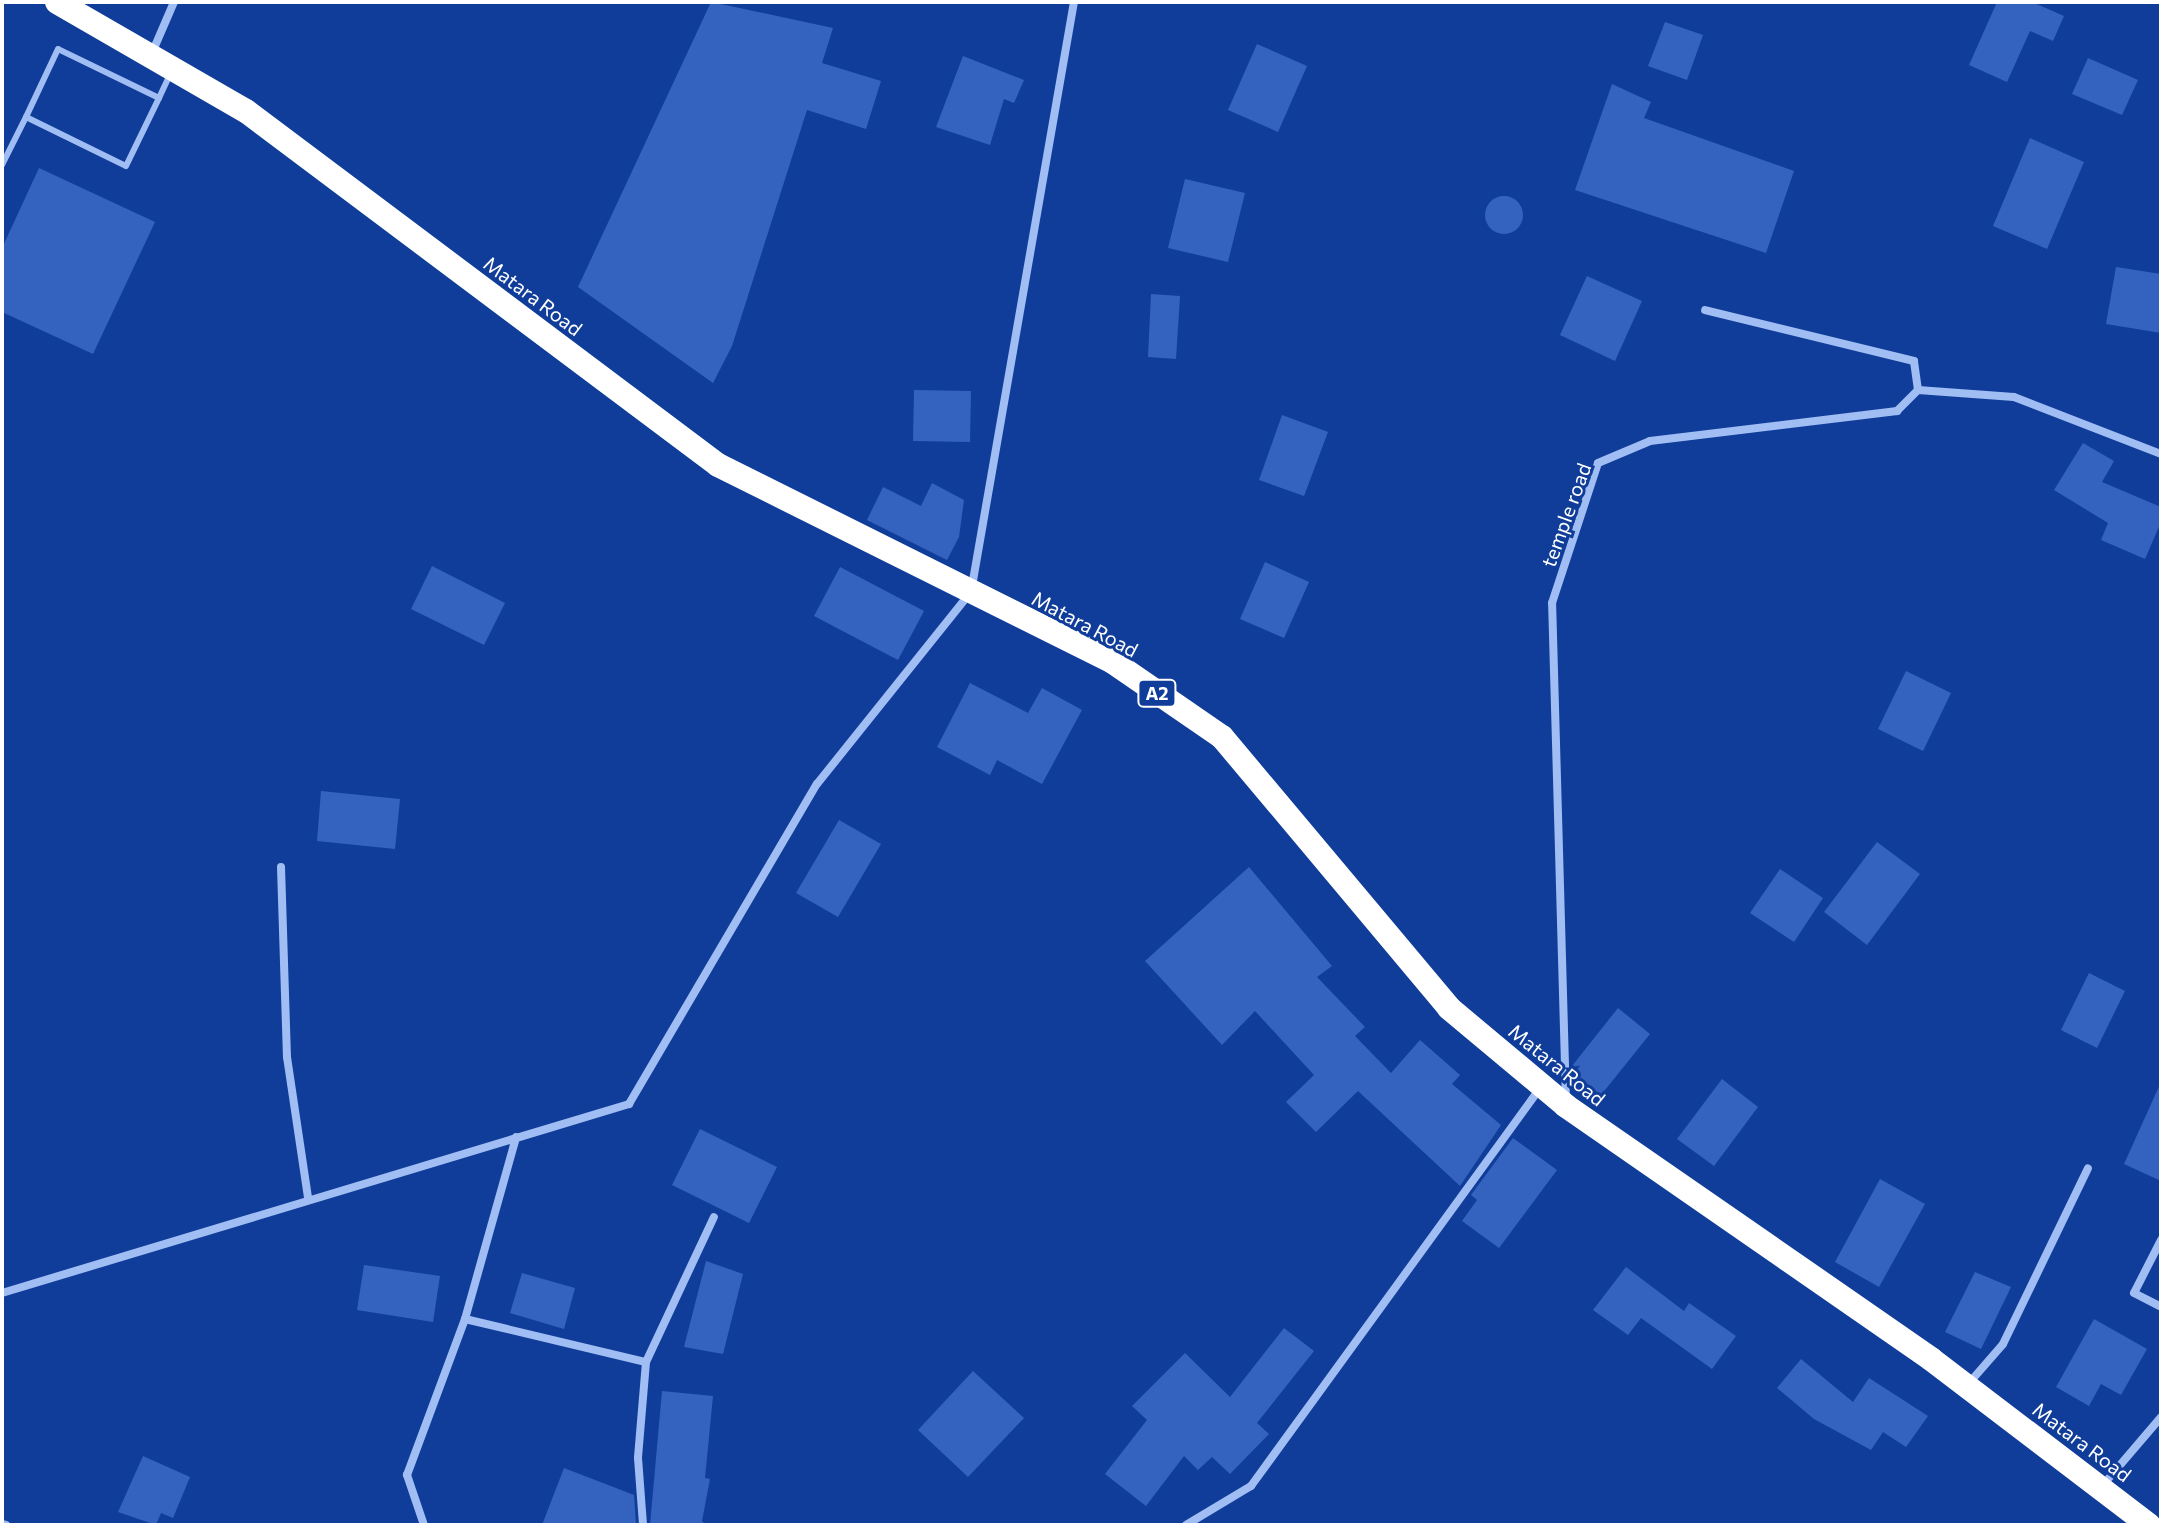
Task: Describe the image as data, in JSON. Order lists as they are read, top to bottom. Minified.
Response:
{"streets":{"highway":["Matara Road","A2"],"street":["temple road"]},"crossings":[["Matara Road","temple road"]]}
